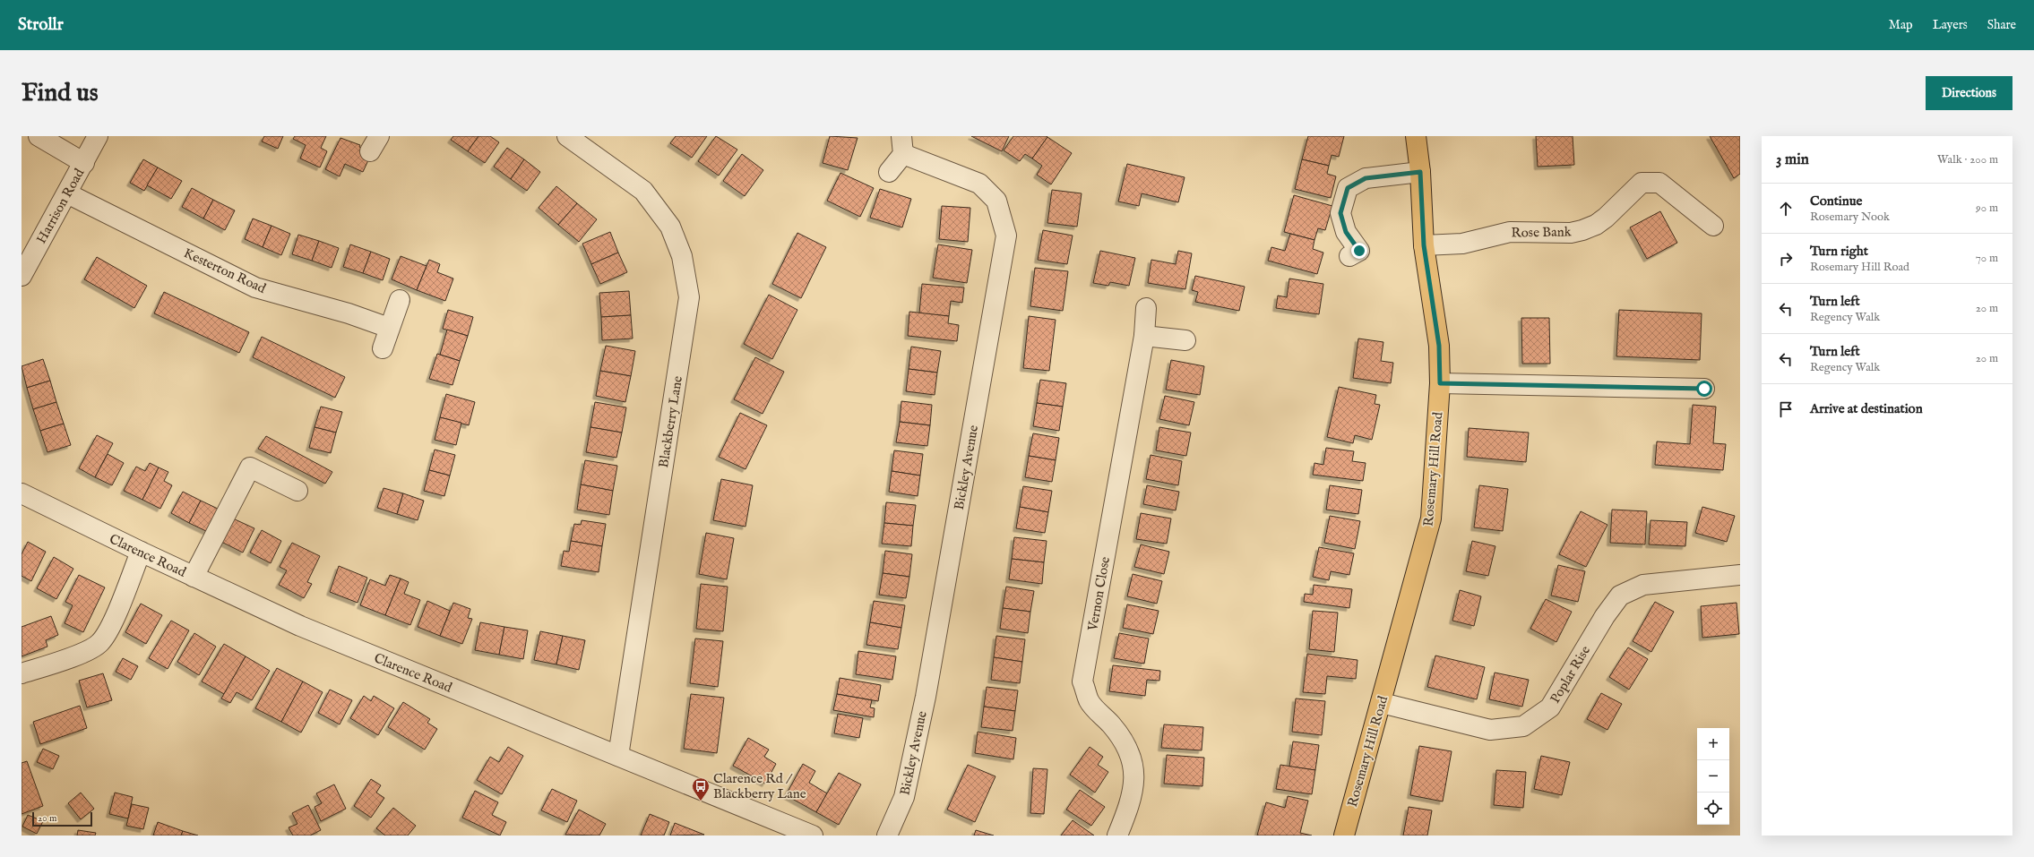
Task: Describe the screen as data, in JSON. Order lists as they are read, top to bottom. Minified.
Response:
{"streets":{"main road":["Rosemary Hill Road"],"street":["Harrison Road","Rose Bank","Kesterton Road","Blackberry Lane","Bickley Avenue","Clarence Road","Vernon Close","Poplar Rise"]},"crossings":[["Harrison Road","Kesterton Road"],["Rose Bank","Rosemary Hill Road"],["Blackberry Lane","Clarence Road"],["Rosemary Hill Road","Poplar Rise"]],"places":{"bus stop":["Clarence Rd / Blackberry Lane"]},"scale_bar":"20 m","page":{"header":"Strollr","nav":["Map","Layers","Share"],"buttons":"Directions","title":"Find us","heading":["3 min","Walk · 200 m"],"list":[["Continue","Rosemary Nook","90 m"],["Turn right","Rosemary Hill Road","70 m"],["Turn left","Regency Walk","20 m"],["Turn left","Regency Walk","20 m"],"Arrive at destination"],"map_buttons":["+","−"],"scale":"20 m"}}
